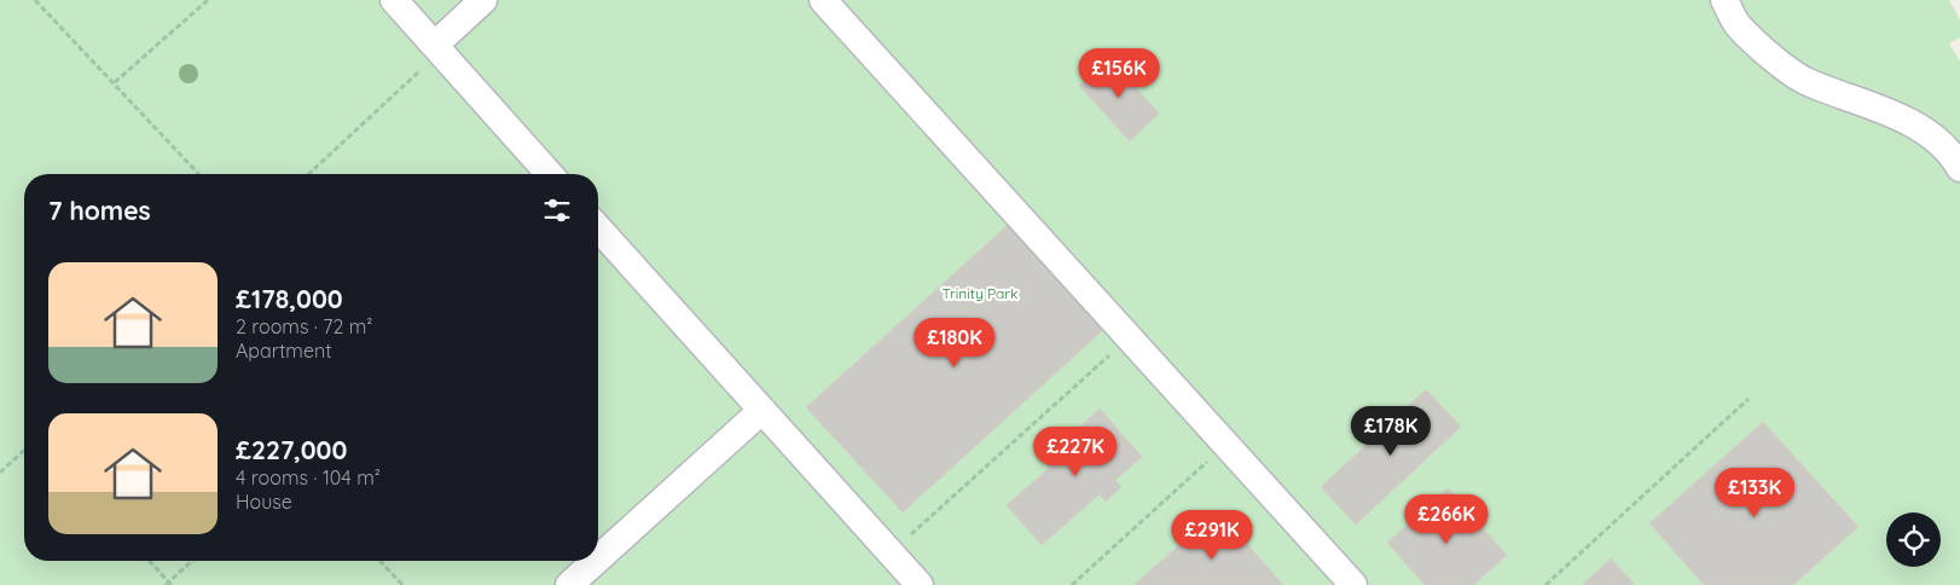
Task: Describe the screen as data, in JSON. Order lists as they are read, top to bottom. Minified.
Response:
{"parks":["Trinity Park"],"page":{"price":["£156K","£180K","£178K","£227K","£133K","£266K","£291K"],"heading":"7 homes","list":[{"name":"£178,000","note":"2 rooms · 72 m² · Apartment"},{"name":"£227,000","note":"4 rooms · 104 m² · House"}]}}
